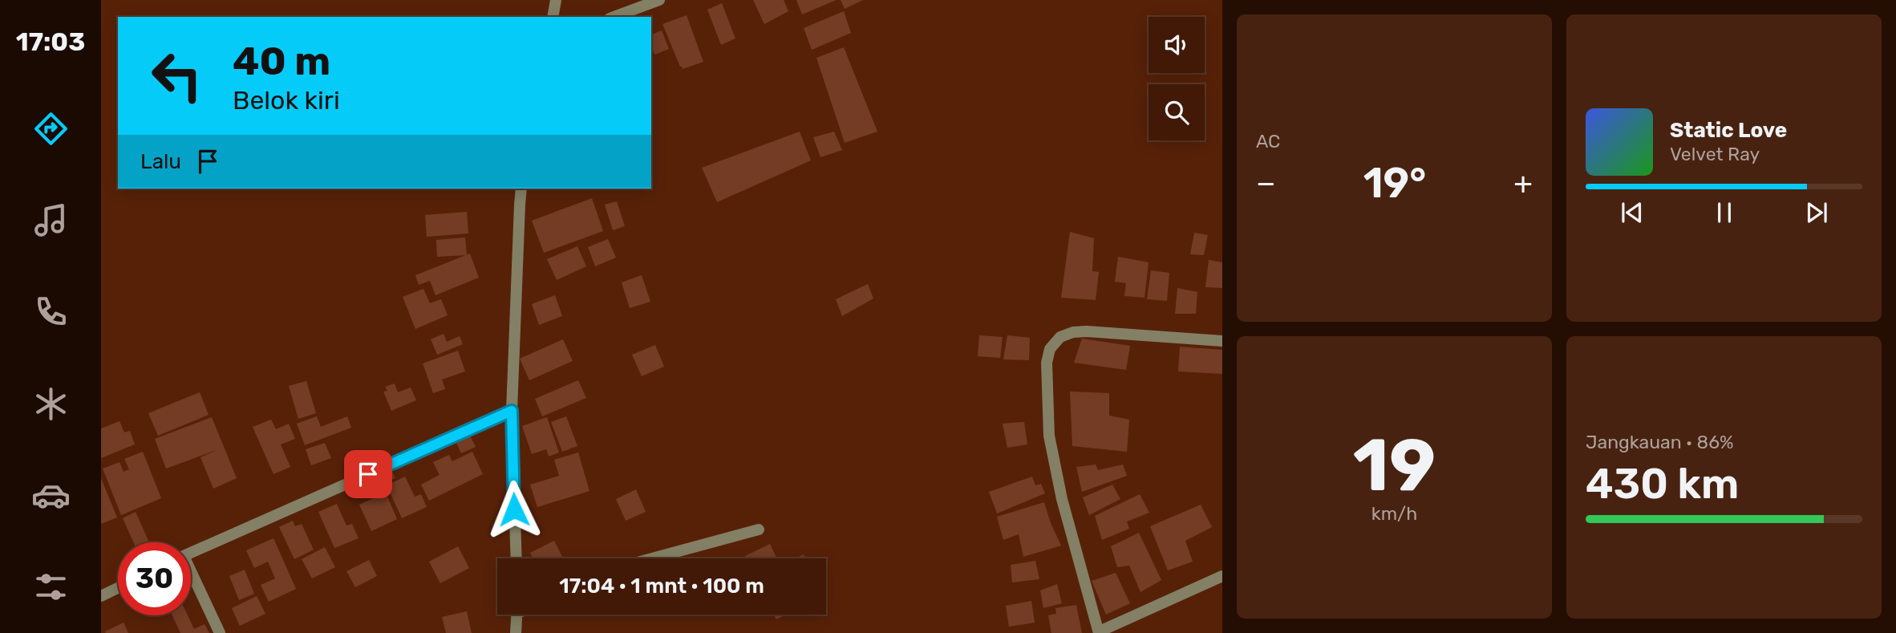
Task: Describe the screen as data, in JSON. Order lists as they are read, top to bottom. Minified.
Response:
{"page":{"tabs":"17:03","tile":["AC",["19","km/h"],["Jangkauan · 86%","430 km"]],"turn":["40 m","Belok kiri"],"song":["Static Love","Velvet Ray"],"then":"Lalu","heat":["−","19°","+"],"limit":"30","trip":"17:04 · 1 mnt · 100 m"}}
